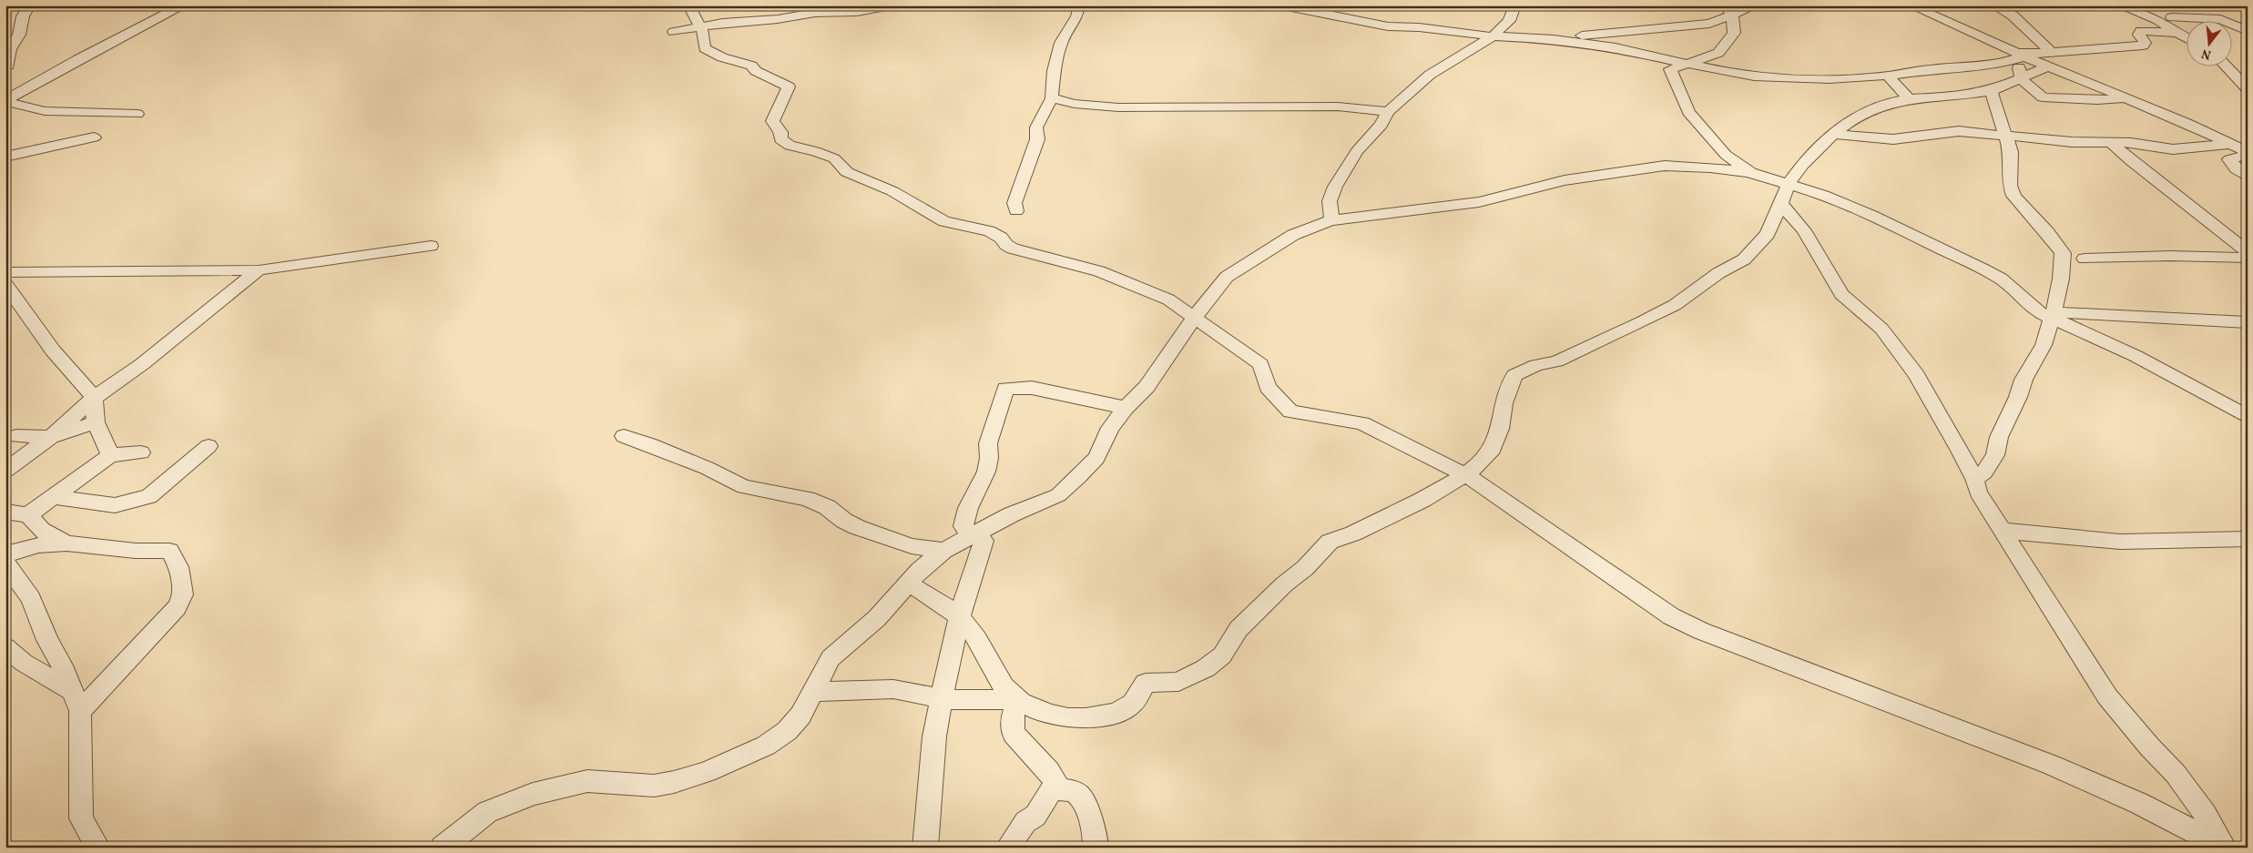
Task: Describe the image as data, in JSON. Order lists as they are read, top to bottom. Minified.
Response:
{"north":"bottom"}
